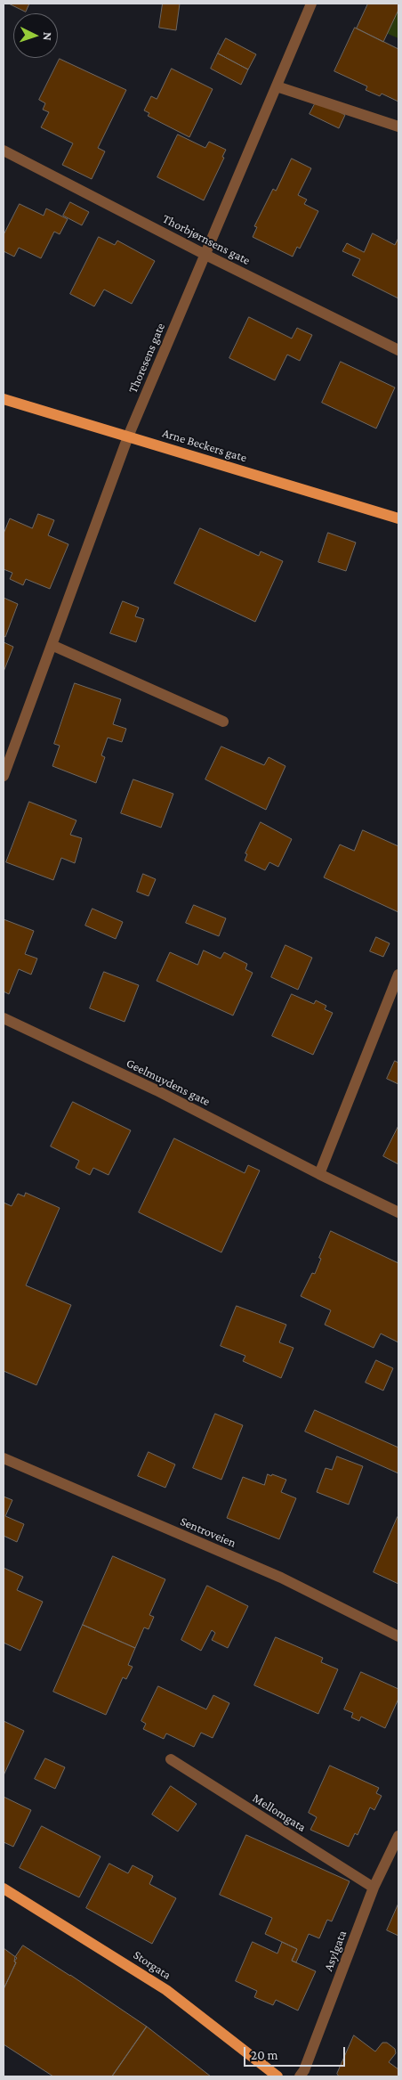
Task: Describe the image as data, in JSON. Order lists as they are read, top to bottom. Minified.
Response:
{"streets":{"main road":["Arne Beckers gate","Storgata"],"street":["Thorbjørnsens gate","Thoresens gate","Geelmuydens gate","Sentroveien","Mellomgata","Asylgata"]},"crossings":[["Thorbjørnsens gate","Thoresens gate"],["Thoresens gate","Arne Beckers gate"],["Mellomgata","Asylgata"]],"scale_bar":"20 m","north":"right"}
